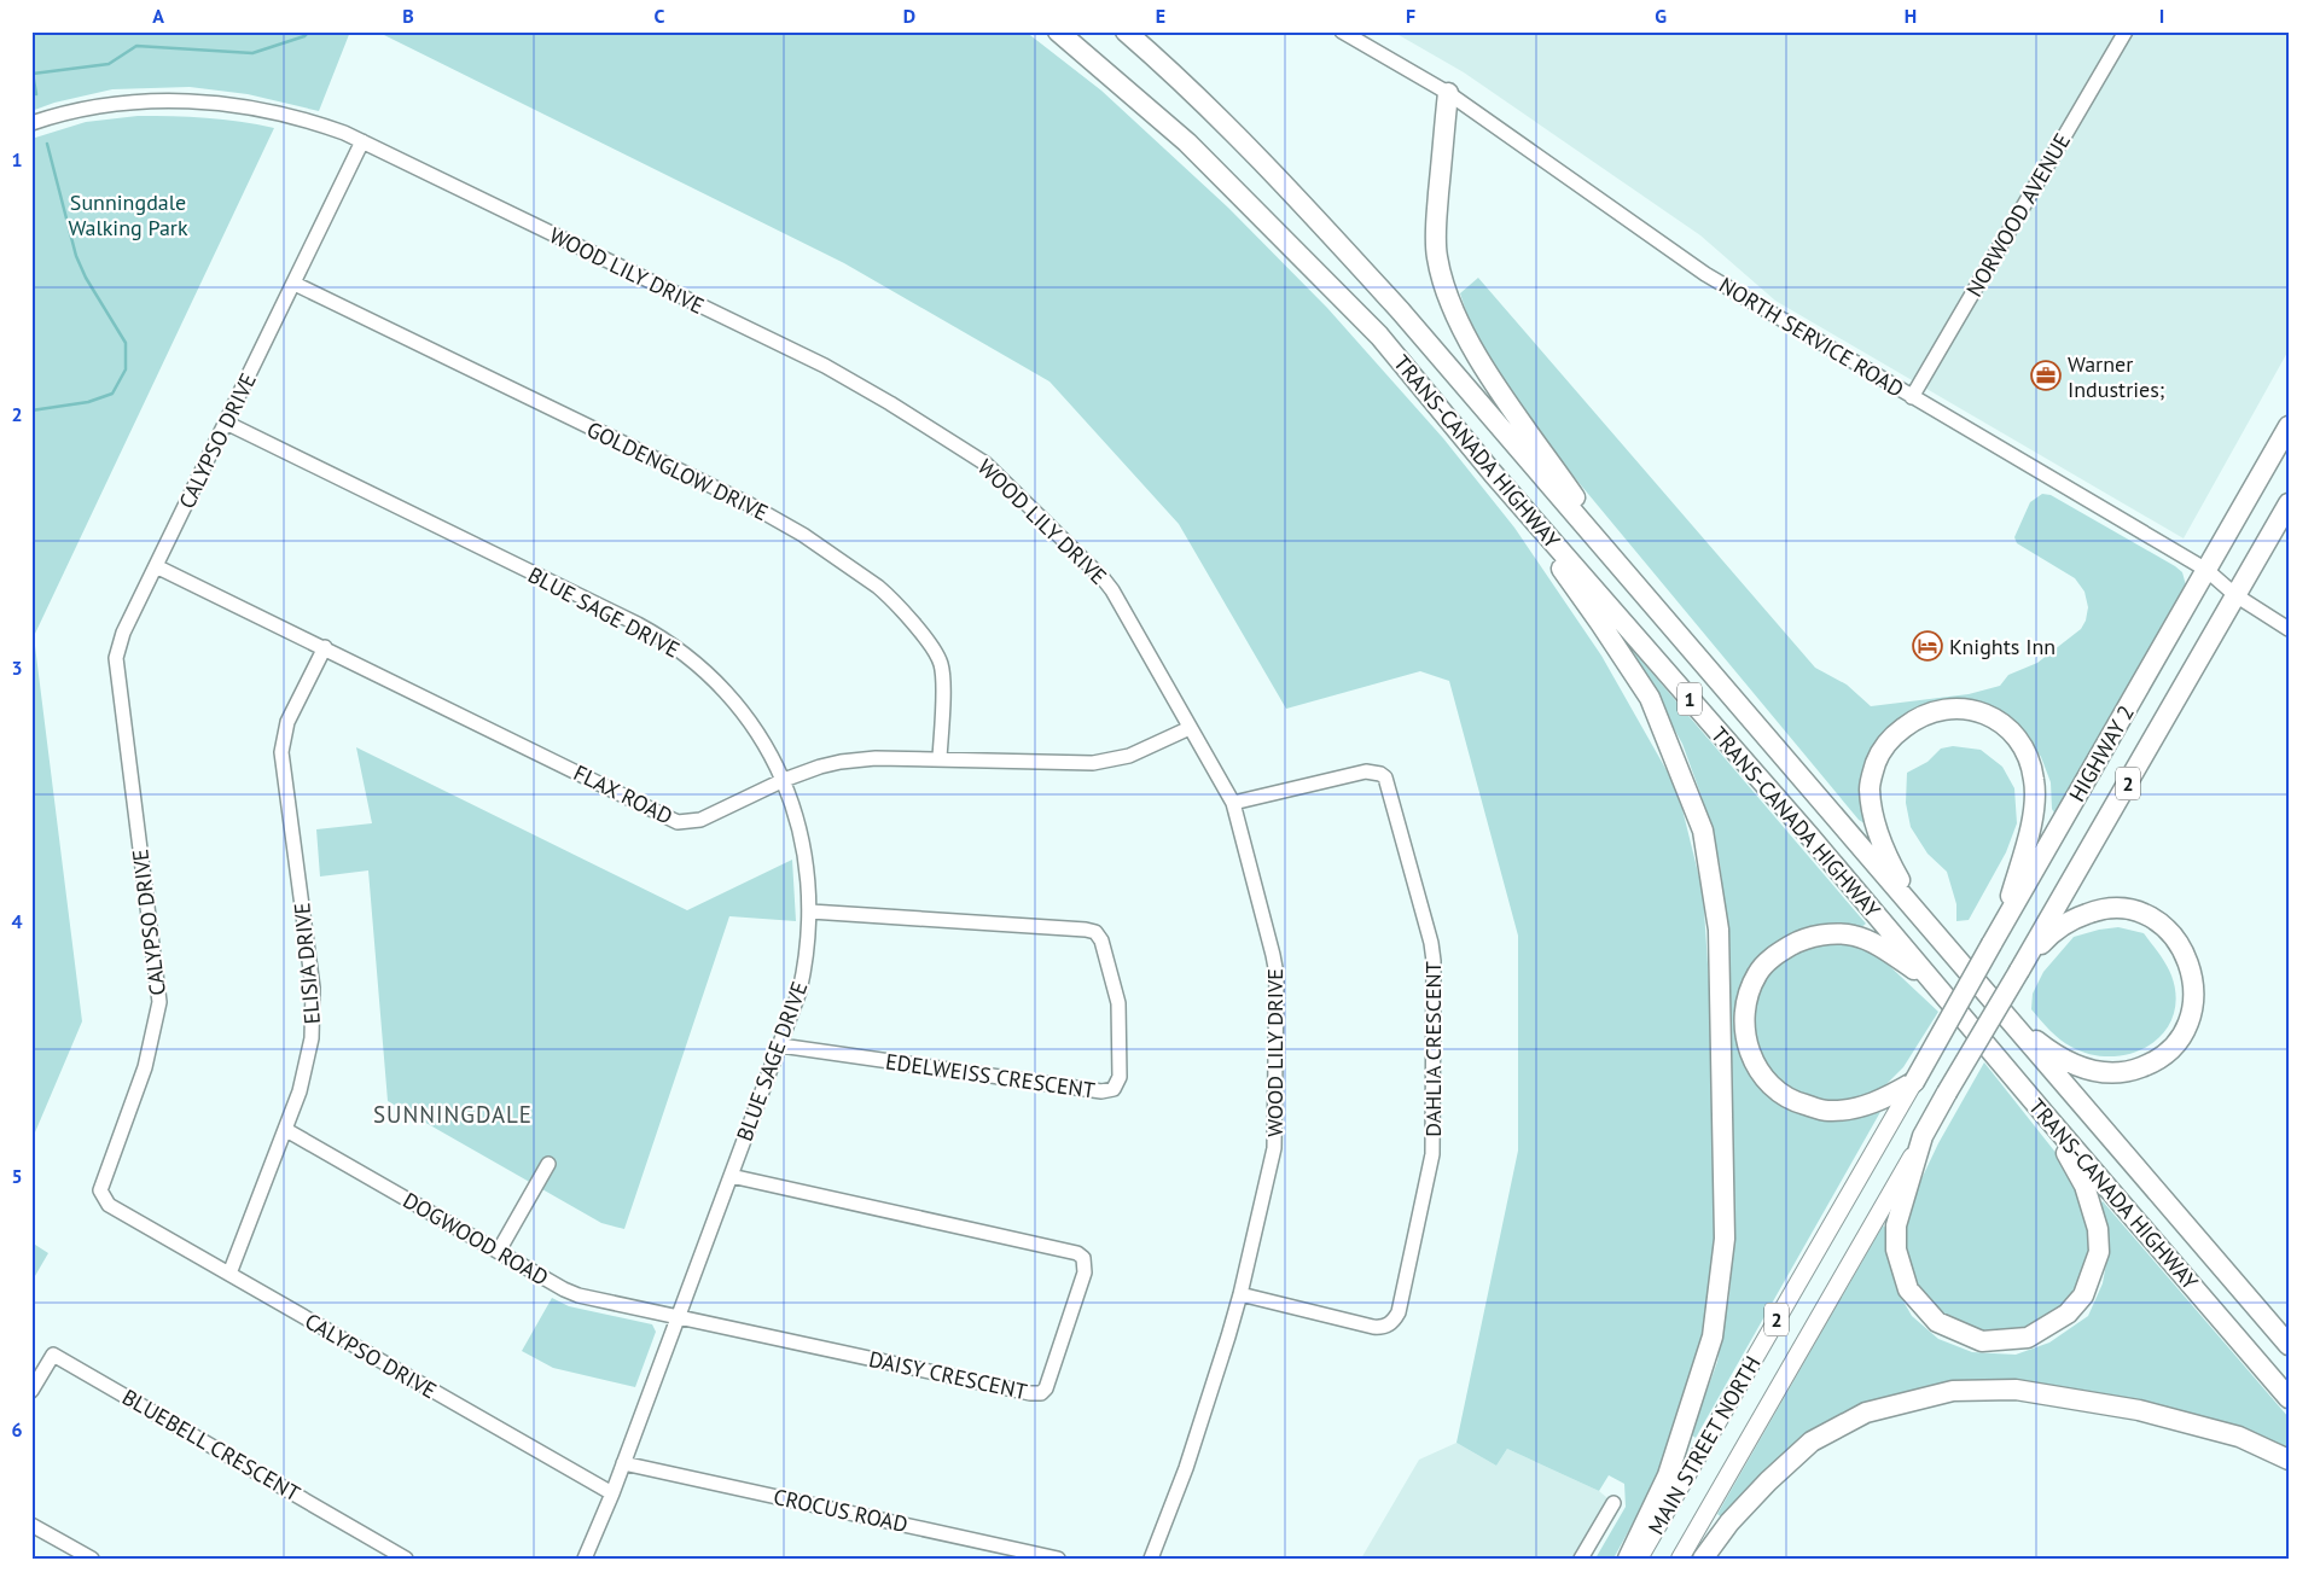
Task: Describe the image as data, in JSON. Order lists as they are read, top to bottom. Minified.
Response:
{"streets":{"highway":["TRANS-CANADA HIGHWAY","1","HIGHWAY 2","2"],"main road":["MAIN STREET NORTH"],"street":["NORWOOD AVENUE","WOOD LILY DRIVE","NORTH SERVICE ROAD","CALYPSO DRIVE","GOLDENGLOW DRIVE","BLUE SAGE DRIVE","FLAX ROAD","ELISIA DRIVE","DAHLIA CRESCENT","EDELWEISS CRESCENT","DOGWOOD ROAD","DAISY CRESCENT","BLUEBELL CRESCENT","CROCUS ROAD"]},"crossings":[["NORWOOD AVENUE","NORTH SERVICE ROAD"],["WOOD LILY DRIVE","CALYPSO DRIVE"],["WOOD LILY DRIVE","FLAX ROAD"],["WOOD LILY DRIVE","DAHLIA CRESCENT"],["NORTH SERVICE ROAD","HIGHWAY 2"],["CALYPSO DRIVE","GOLDENGLOW DRIVE"],["CALYPSO DRIVE","BLUE SAGE DRIVE"],["CALYPSO DRIVE","FLAX ROAD"],["CALYPSO DRIVE","ELISIA DRIVE"],["TRANS-CANADA HIGHWAY","HIGHWAY 2"],["GOLDENGLOW DRIVE","FLAX ROAD"],["BLUE SAGE DRIVE","FLAX ROAD"],["BLUE SAGE DRIVE","EDELWEISS CRESCENT"],["BLUE SAGE DRIVE","DOGWOOD ROAD"],["BLUE SAGE DRIVE","DAISY CRESCENT"],["BLUE SAGE DRIVE","CROCUS ROAD"],["HIGHWAY 2","MAIN STREET NORTH"],["FLAX ROAD","ELISIA DRIVE"],["ELISIA DRIVE","DOGWOOD ROAD"],["DOGWOOD ROAD","DAISY CRESCENT"]],"districts":["SUNNINGDALE"],"parks":["Sunningdale Walking Park"],"places":{"office":["Warner Industries;"],"hotel":["Knights Inn"]},"grid":{"columns":["A","B","C","D","E","F","G","H","I"],"rows":["1","2","3","4","5","6"]}}
